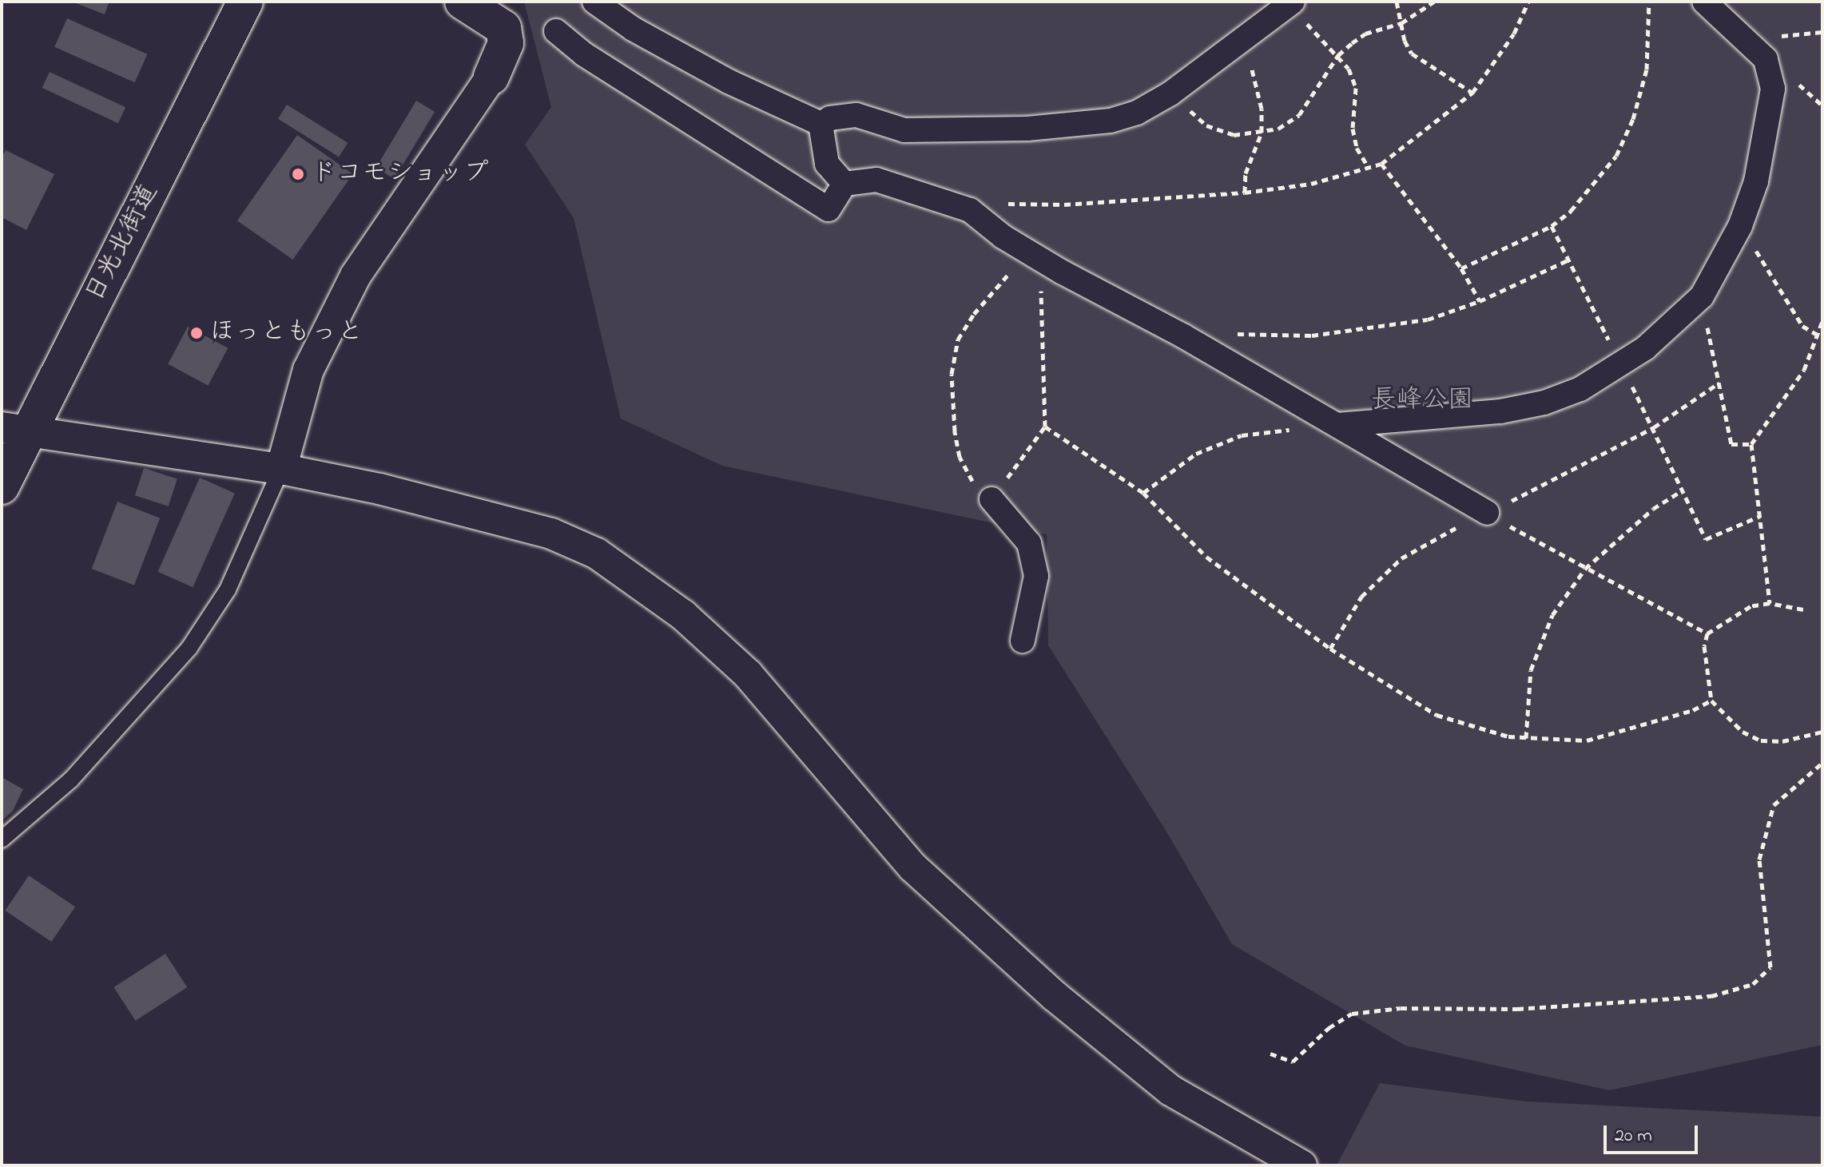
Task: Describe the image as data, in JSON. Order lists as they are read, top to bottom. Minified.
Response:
{"streets":{"main road":["日光北街道"]},"parks":["長峰公園"],"places":["ドコモショップ","ほっともっと"],"scale_bar":"20 m"}
